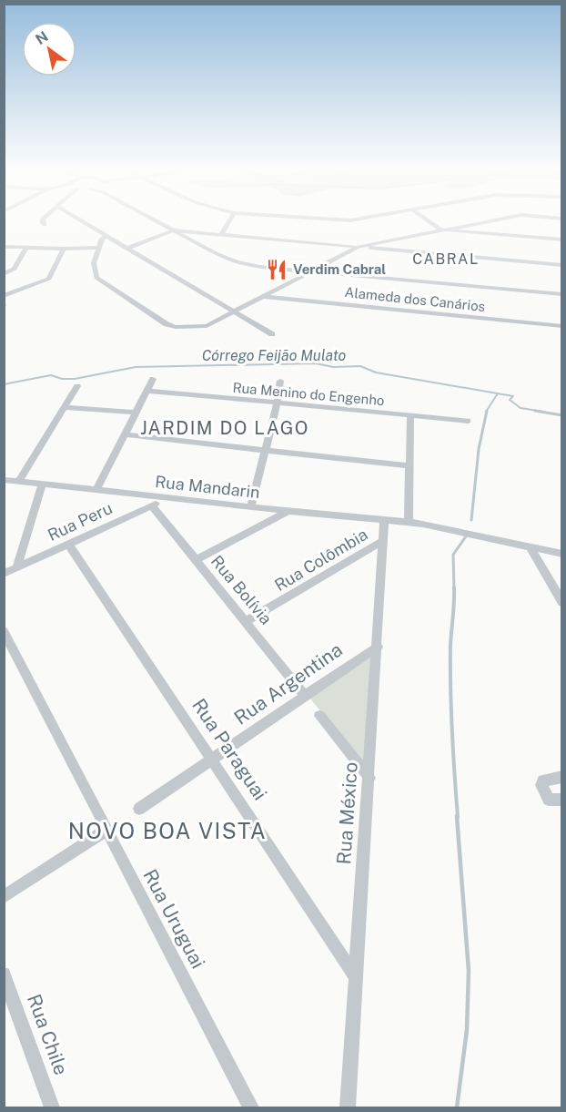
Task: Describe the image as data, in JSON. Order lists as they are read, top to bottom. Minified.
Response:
{"streets":{"street":["Alameda dos Canários","Rua Menino do Engenho","Rua Mandarin","Rua Peru","Rua Colômbia","Rua Bolívia","Rua Argentina","Rua Paraguai","Rua México","Rua Uruguai","Rua Chile"]},"crossings":[["Rua Mandarin","Rua Peru"],["Rua Mandarin","Rua México"],["Rua Peru","Rua Bolívia"],["Rua Peru","Rua Paraguai"],["Rua Colômbia","Rua Bolívia"],["Rua Colômbia","Rua México"],["Rua Bolívia","Rua Argentina"],["Rua Argentina","Rua Paraguai"],["Rua Argentina","Rua México"],["Rua Paraguai","Rua México"]],"districts":["CABRAL","JARDIM DO LAGO","NOVO BOA VISTA"],"water":["Córrego Feijão Mulato"],"places":{"restaurant":["Verdim Cabral"]},"north":"top left"}
